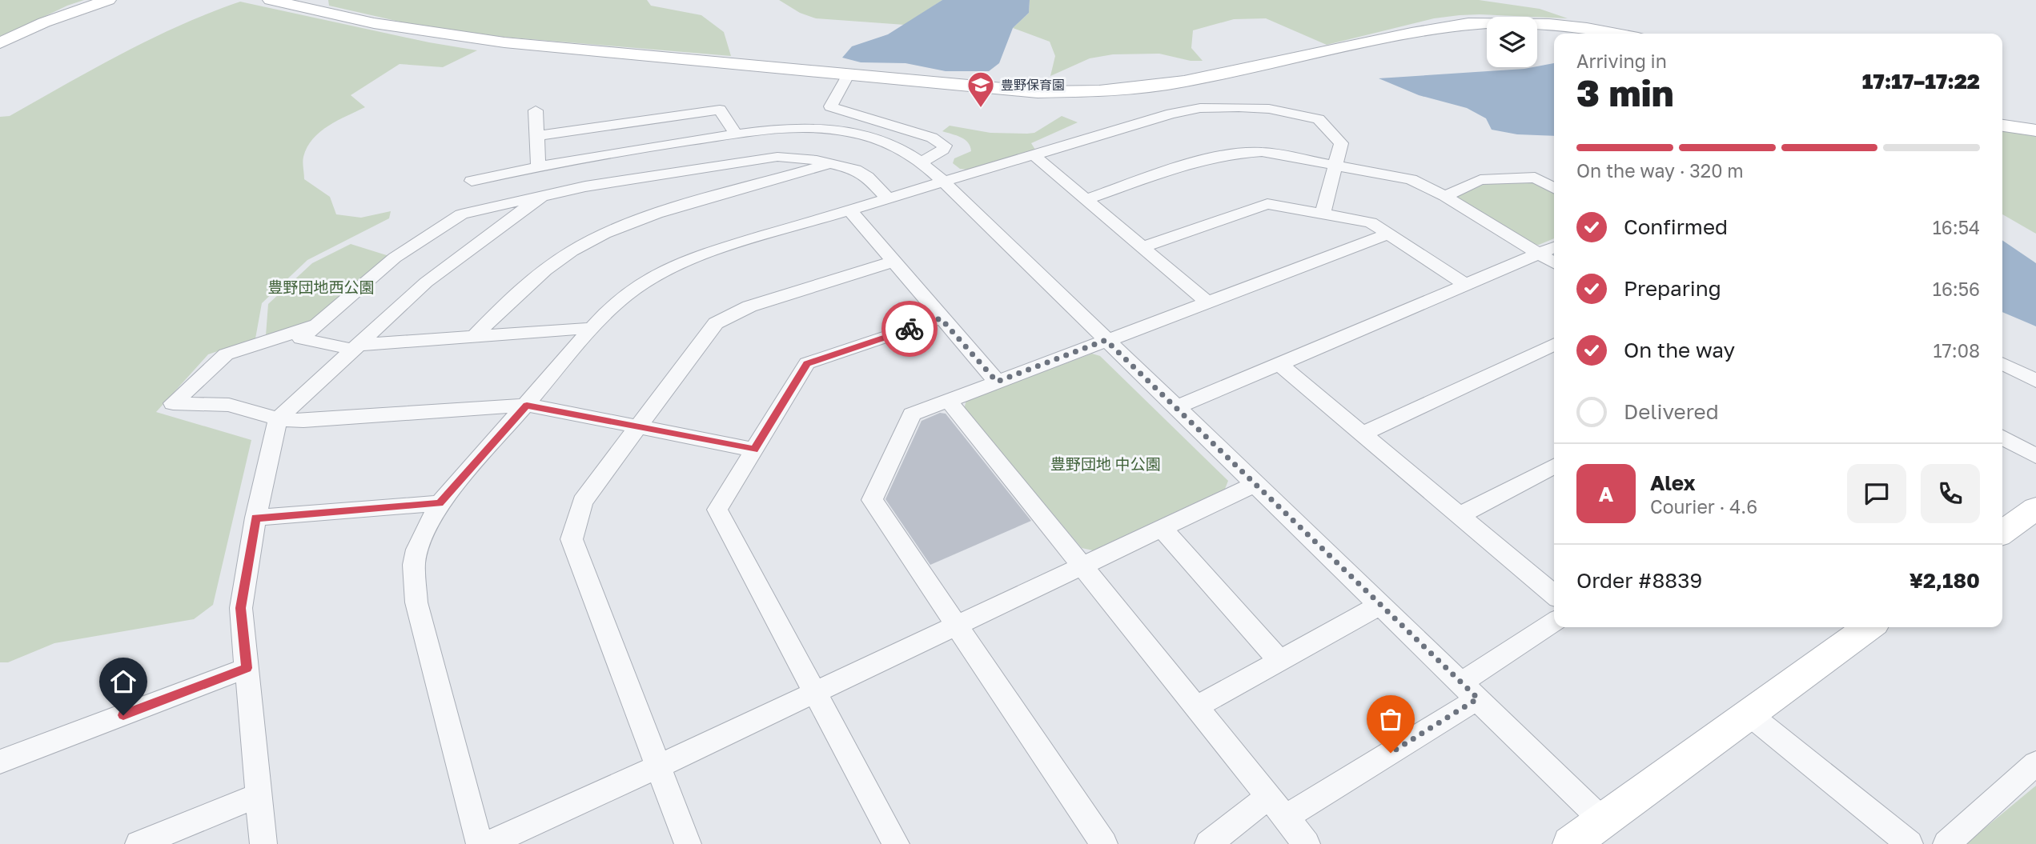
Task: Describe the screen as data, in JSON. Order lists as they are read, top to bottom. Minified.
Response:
{"parks":["豊野団地西公園","豊野団地 中公園"],"places":{"school or university":["豊野保育園"]},"page":{"heading":["3 min","Arriving in","17:17–17:22"],"panel":["Alex","Courier · 4.6","Order #8839","¥2,180"],"bar":"On the way · 320 m","list":[["Confirmed","16:54"],["Preparing","16:56"],["On the way","17:08"],"Delivered"],"round":"A"}}
